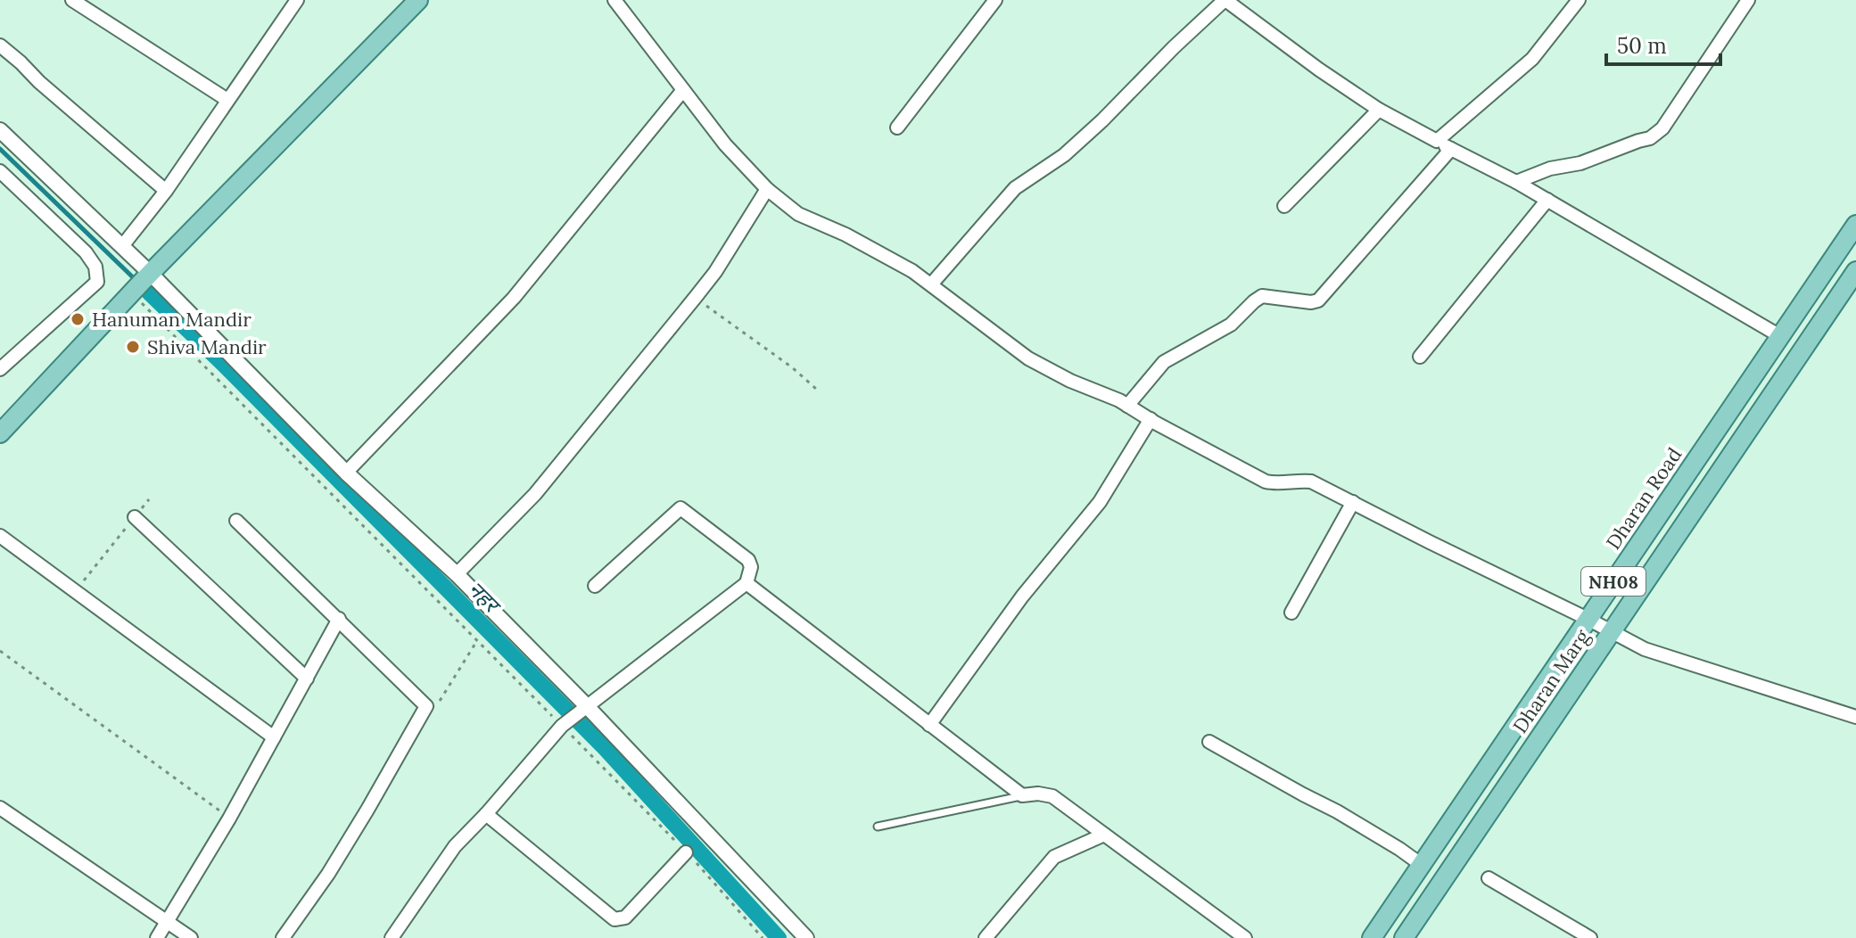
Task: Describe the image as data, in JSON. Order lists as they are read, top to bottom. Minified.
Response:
{"streets":{"main road":["Dharan Road","NH08","Dharan Marg"]},"water":["नहर"],"places":["Hanuman Mandir","Shiva Mandir"],"scale_bar":"50 m"}
